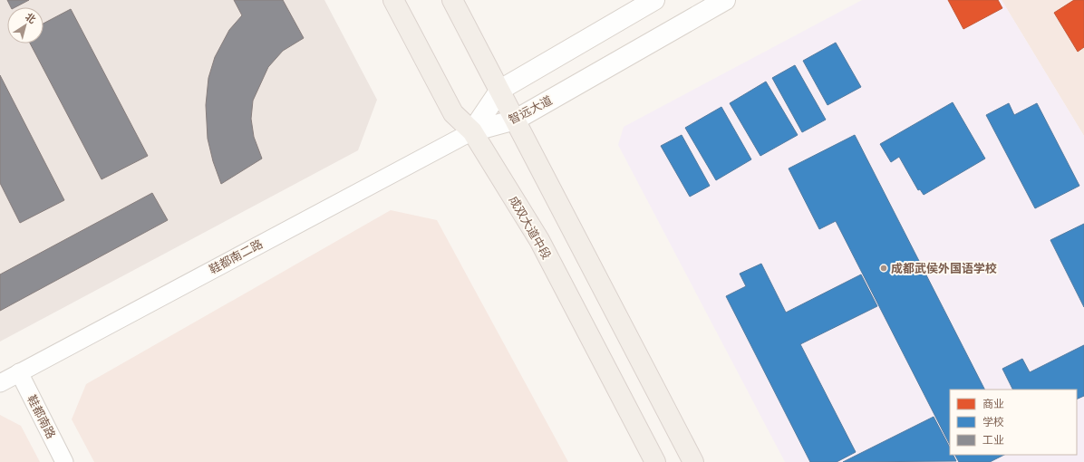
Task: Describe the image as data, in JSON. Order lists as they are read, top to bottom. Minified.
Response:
{"streets":{"main road":["智远大道","成双大道中段"],"street":["鞋都南二路","鞋都南路"]},"crossings":[["智远大道","成双大道中段"],["智远大道","鞋都南二路"],["成双大道中段","鞋都南二路"],["鞋都南二路","鞋都南路"]],"places":["成都武侯外国语学校"],"legend":["商业","学校","工业"],"north":"top right"}
